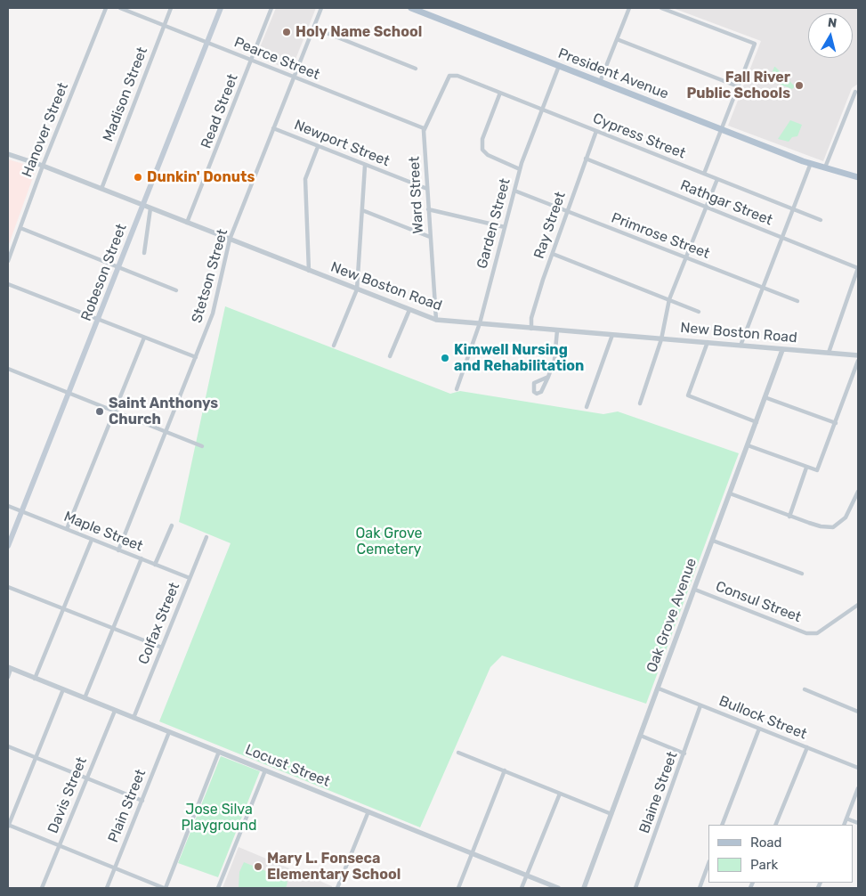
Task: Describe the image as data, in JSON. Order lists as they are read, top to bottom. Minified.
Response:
{"streets":{"main road":["President Avenue","Robeson Street"],"street":["Pearce Street","Madison Street","Read Street","Hanover Street","Cypress Street","Newport Street","Ward Street","Rathgar Street","Garden Street","Ray Street","Primrose Street","Stetson Street","New Boston Road","Maple Street","Consul Street","Oak Grove Avenue","Colfax Street","Bullock Street","Locust Street","Blaine Street","Davis Street","Plain Street"]},"crossings":[["Pearce Street","Madison Street"],["Pearce Street","Read Street"],["Pearce Street","Ward Street"],["Pearce Street","Robeson Street"],["Pearce Street","Stetson Street"],["President Avenue","Garden Street"],["Madison Street","New Boston Road"],["Read Street","New Boston Road"],["Hanover Street","New Boston Road"],["Cypress Street","Ward Street"],["Cypress Street","Garden Street"],["Cypress Street","Ray Street"],["Newport Street","Ward Street"],["Newport Street","Stetson Street"],["Ward Street","New Boston Road"],["Rathgar Street","Ray Street"],["Garden Street","Primrose Street"],["Garden Street","New Boston Road"],["Ray Street","Primrose Street"],["Ray Street","New Boston Road"],["Robeson Street","New Boston Road"],["Robeson Street","Maple Street"],["Stetson Street","New Boston Road"],["Stetson Street","Maple Street"],["New Boston Road","Oak Grove Avenue"],["Maple Street","Colfax Street"],["Consul Street","Oak Grove Avenue"],["Oak Grove Avenue","Bullock Street"],["Colfax Street","Locust Street"],["Bullock Street","Blaine Street"],["Locust Street","Davis Street"],["Locust Street","Plain Street"]],"parks":["Oak Grove Cemetery","Jose Silva Playground"],"places":["Holy Name School","Fall River Public Schools","Dunkin' Donuts","Kimwell Nursing and Rehabilitation","Saint Anthonys Church","Mary L. Fonseca Elementary School"],"legend":["Road","Park"],"north":"top"}
